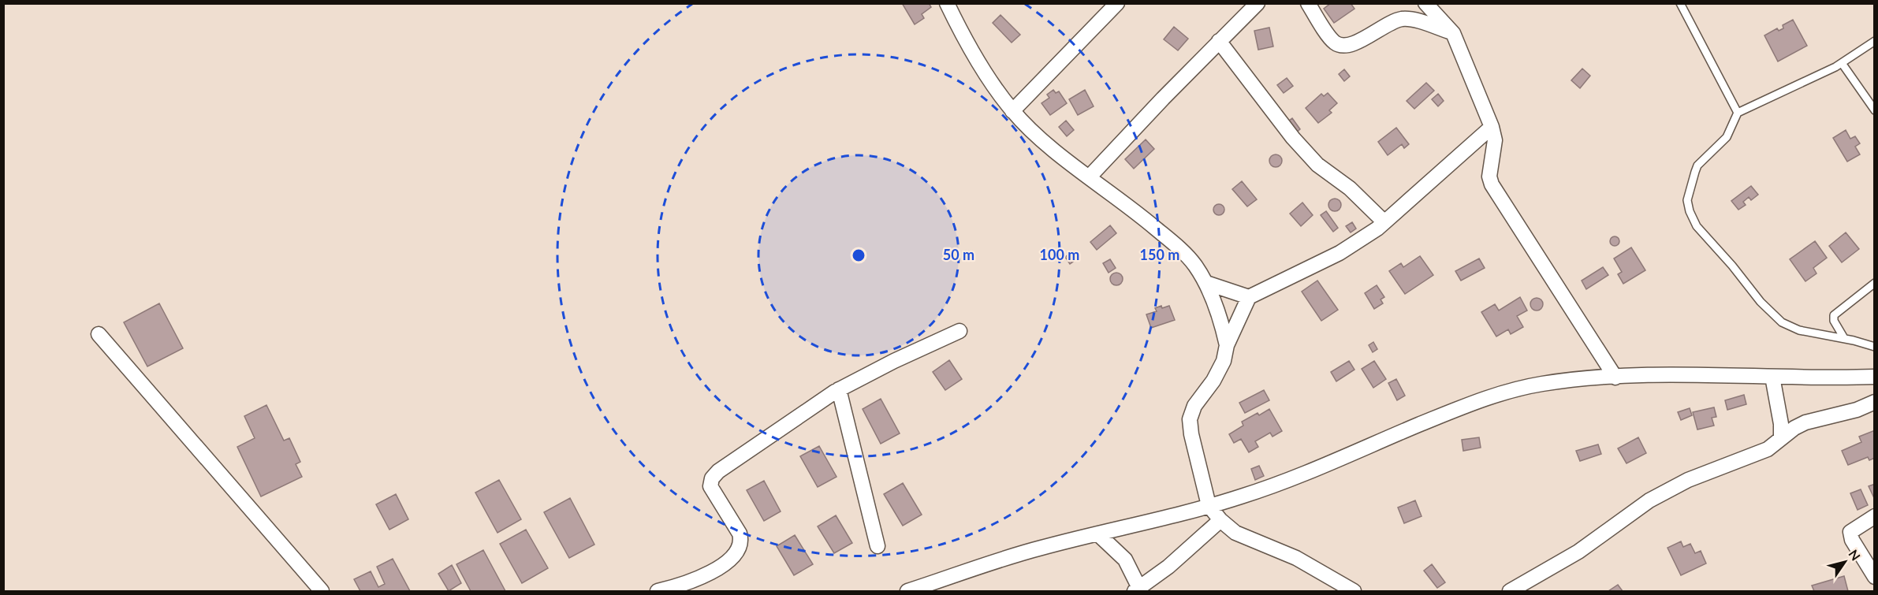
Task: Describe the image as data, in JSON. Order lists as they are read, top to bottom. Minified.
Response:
{"north":"top right","rings":["50 m","100 m","150 m"]}
